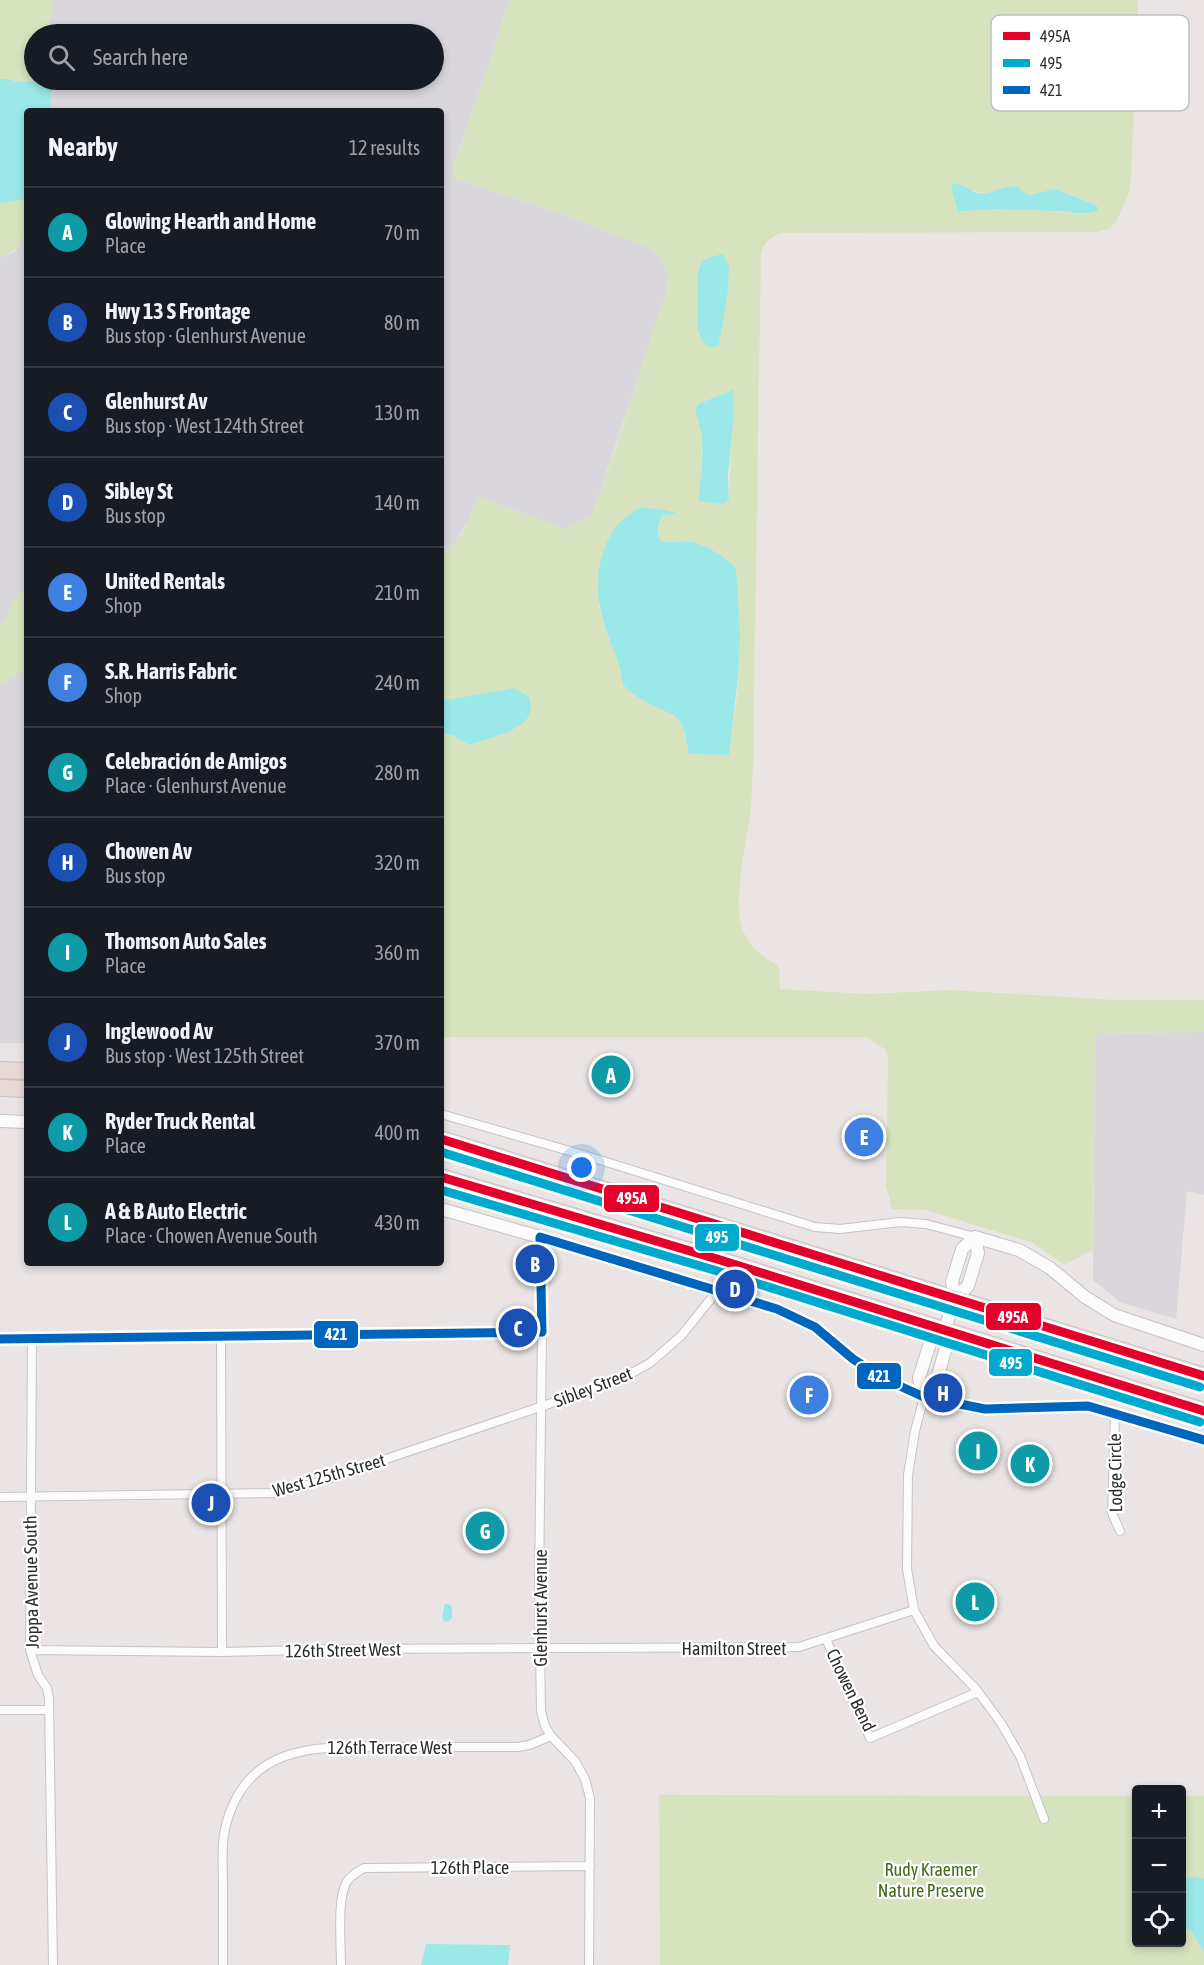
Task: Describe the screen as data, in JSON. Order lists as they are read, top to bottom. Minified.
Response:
{"streets":{"street":["Sibley Street","Lodge Circle","West 125th Street","Joppa Avenue South","Glenhurst Avenue","Hamilton Street","126th Street West","Chowen Bend","126th Terrace West","126th Place"]},"crossings":[["Sibley Street","West 125th Street"],["Sibley Street","Glenhurst Avenue"],["West 125th Street","Joppa Avenue South"],["West 125th Street","Glenhurst Avenue"],["Joppa Avenue South","126th Street West"],["Glenhurst Avenue","126th Street West"],["Glenhurst Avenue","126th Terrace West"],["Glenhurst Avenue","126th Place"],["Hamilton Street","126th Street West"],["Hamilton Street","Chowen Bend"]],"parks":["Rudy Kraemer Nature Preserve"],"lines":["transit line 495A","transit line 495","transit line 421"],"legend":["495A","495","421"],"page":{"search":"Search here","heading":["Nearby","12 results"],"list":[{"mark":"A","name":"Glowing Hearth and Home","note":"Place","value":"70 m"},{"mark":"B","name":"Hwy 13 S Frontage","note":"Bus stop · Glenhurst Avenue","value":"80 m"},{"mark":"C","name":"Glenhurst Av","note":"Bus stop · West 124th Street","value":"130 m"},{"mark":"D","name":"Sibley St","note":"Bus stop","value":"140 m"},{"mark":"E","name":"United Rentals","note":"Shop","value":"210 m"},{"mark":"F","name":"S.R. Harris Fabric","note":"Shop","value":"240 m"},{"mark":"G","name":"Celebración de Amigos","note":"Place · Glenhurst Avenue","value":"280 m"},{"mark":"H","name":"Chowen Av","note":"Bus stop","value":"320 m"},{"mark":"I","name":"Thomson Auto Sales","note":"Place","value":"360 m"},{"mark":"J","name":"Inglewood Av","note":"Bus stop · West 125th Street","value":"370 m"},{"mark":"K","name":"Ryder Truck Rental","note":"Place","value":"400 m"},{"mark":"L","name":"A & B Auto Electric","note":"Place · Chowen Avenue South","value":"430 m"}],"pins":["A","E","B","D","C","H","F","I","K","J","G","L"],"map_buttons":["+","−"]}}
